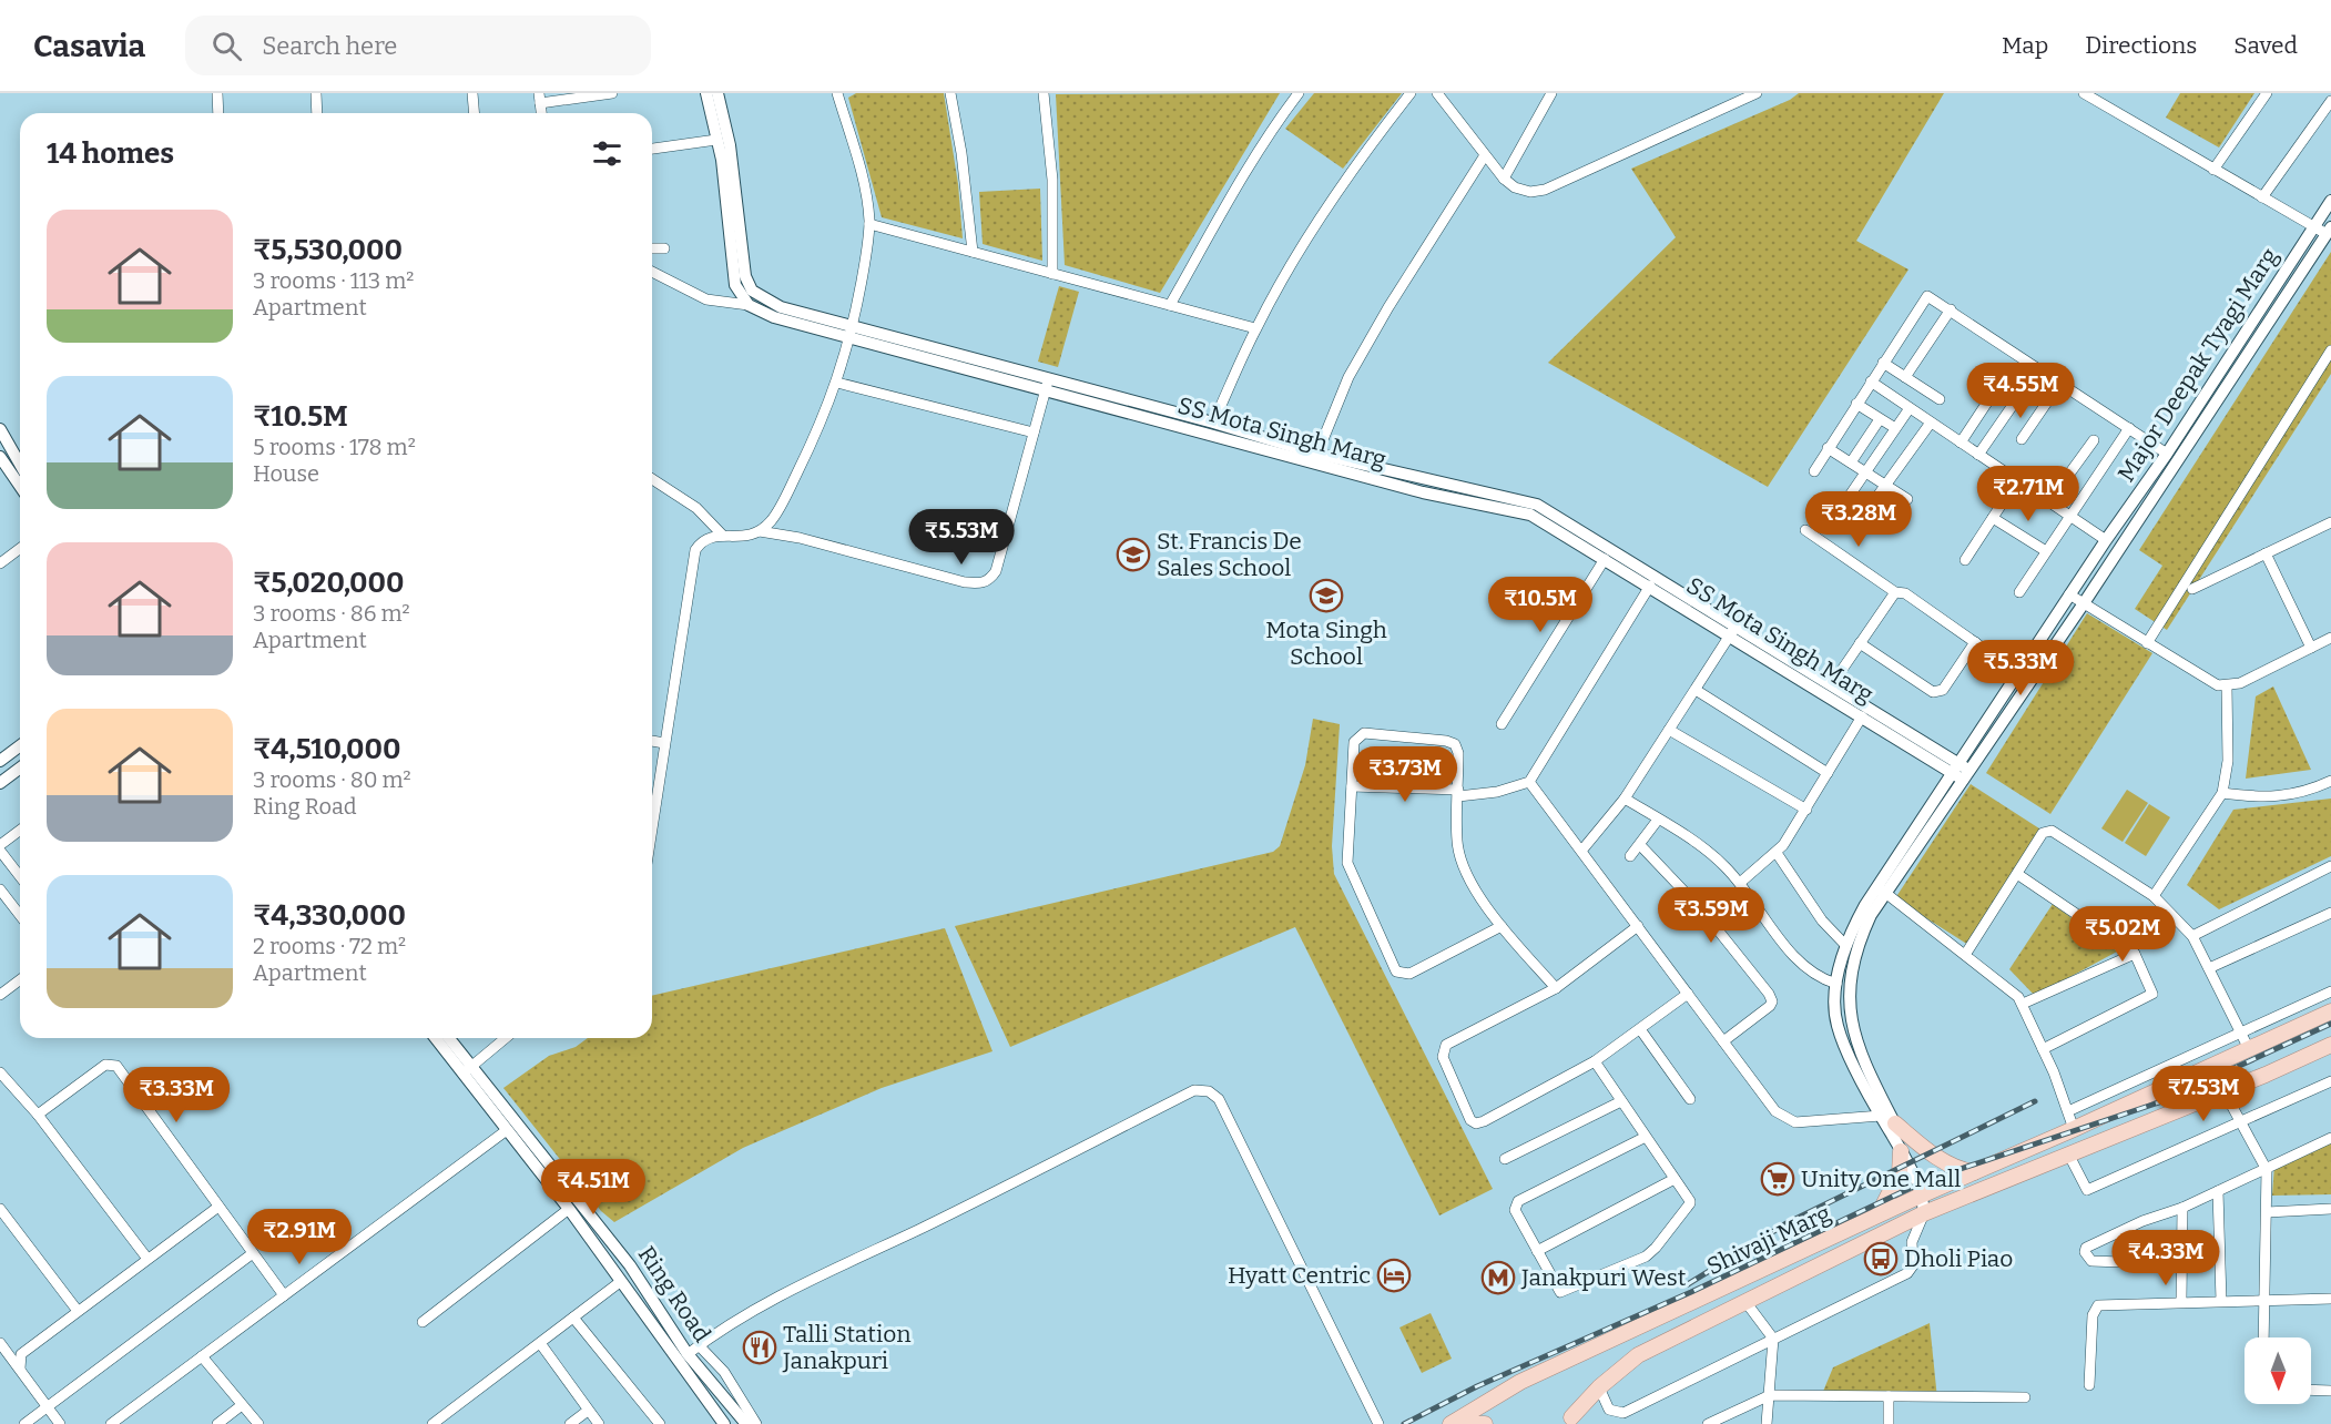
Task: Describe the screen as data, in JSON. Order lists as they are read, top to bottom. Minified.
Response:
{"streets":{"main road":["Shivaji Marg"],"street":["Major Deepak Tyagi Marg","SS Mota Singh Marg","Ring Road"]},"crossings":[["Major Deepak Tyagi Marg","SS Mota Singh Marg"],["Major Deepak Tyagi Marg","Shivaji Marg"]],"places":{"school or university":["St. Francis De Sales School","Mota Singh School"],"supermarket":["Unity One Mall"],"bus stop":["Dholi Piao"],"hotel":["Hyatt Centric"],"metro station":["Janakpuri West"],"restaurant":["Talli Station Janakpuri"]},"north":"bottom","page":{"header":"Casavia","search":"Search here","nav":["Map","Directions","Saved"],"heading":"14 homes","list":[{"name":"₹5,530,000","note":"3 rooms · 113 m² · Apartment"},{"name":"₹10.5M","note":"5 rooms · 178 m² · House"},{"name":"₹5,020,000","note":"3 rooms · 86 m² · Apartment"},{"name":"₹4,510,000","note":"3 rooms · 80 m² · Ring Road"},{"name":"₹4,330,000","note":"2 rooms · 72 m² · Apartment"}],"price":["₹4.55M","₹2.71M","₹3.28M","₹5.53M","₹10.5M","₹5.33M","₹3.73M","₹3.59M","₹5.02M","₹7.53M","₹3.33M","₹4.51M","₹2.91M","₹4.33M"]}}
